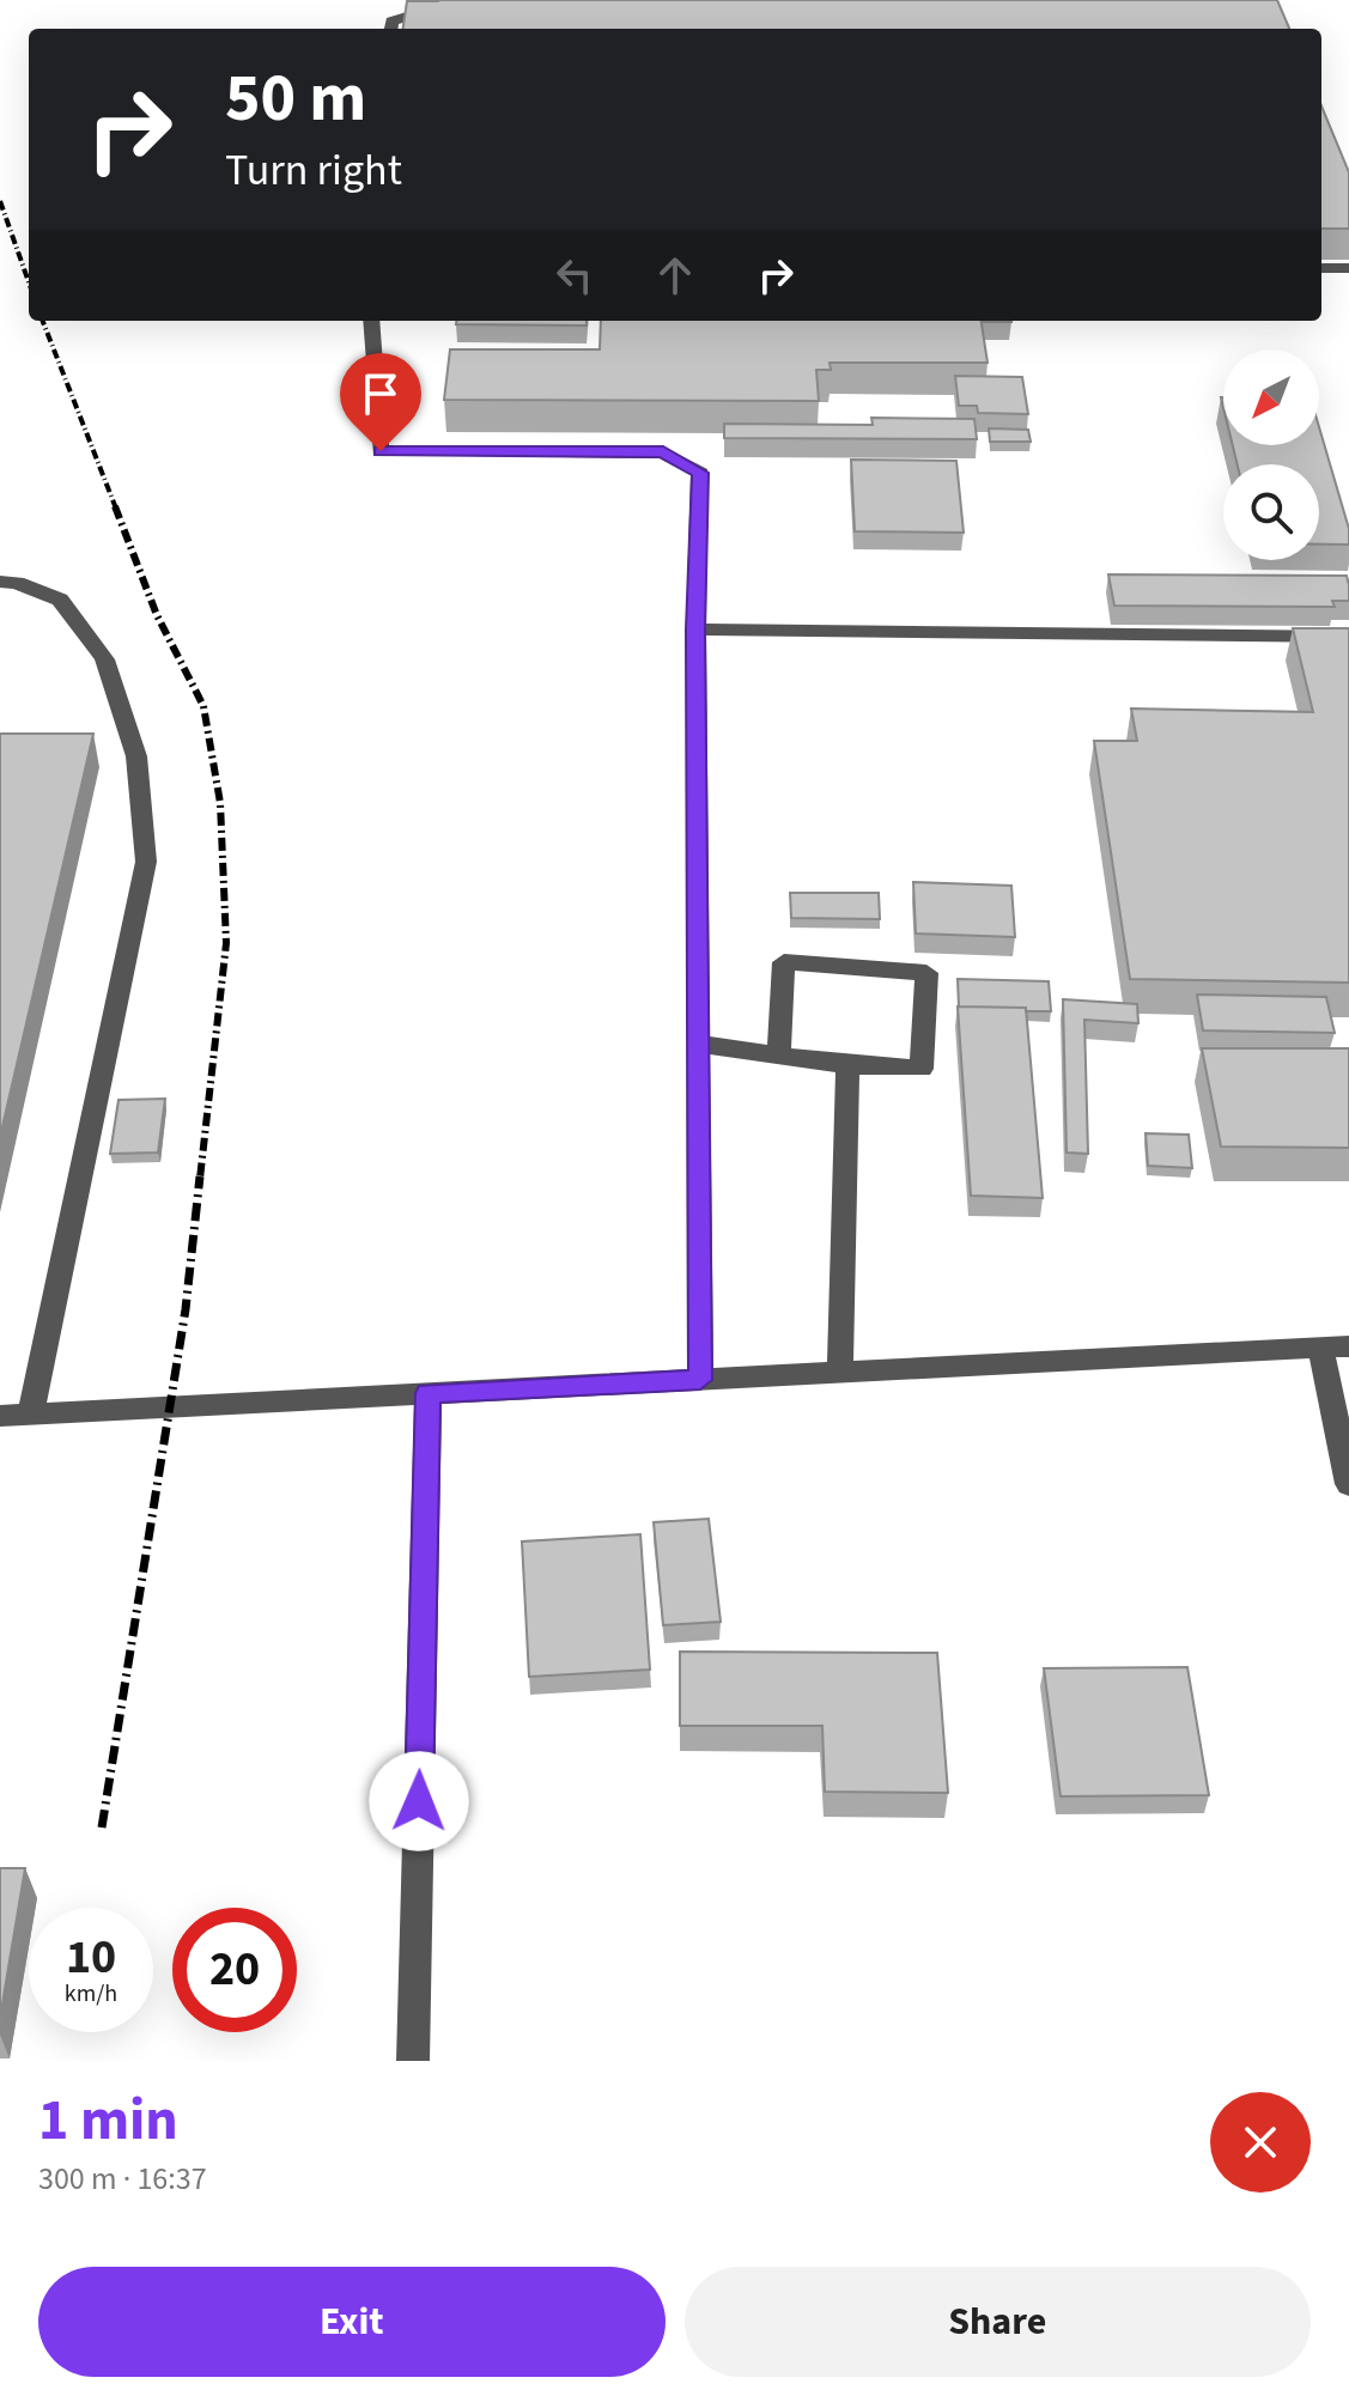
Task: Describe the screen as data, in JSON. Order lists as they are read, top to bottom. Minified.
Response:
{"north":"bottom left","page":{"turn":["50 m","Turn right"],"speed":"10 km/h","limit":"20","heading":["1 min","300 m · 16:37"],"buttons":["Exit","Share"]}}
